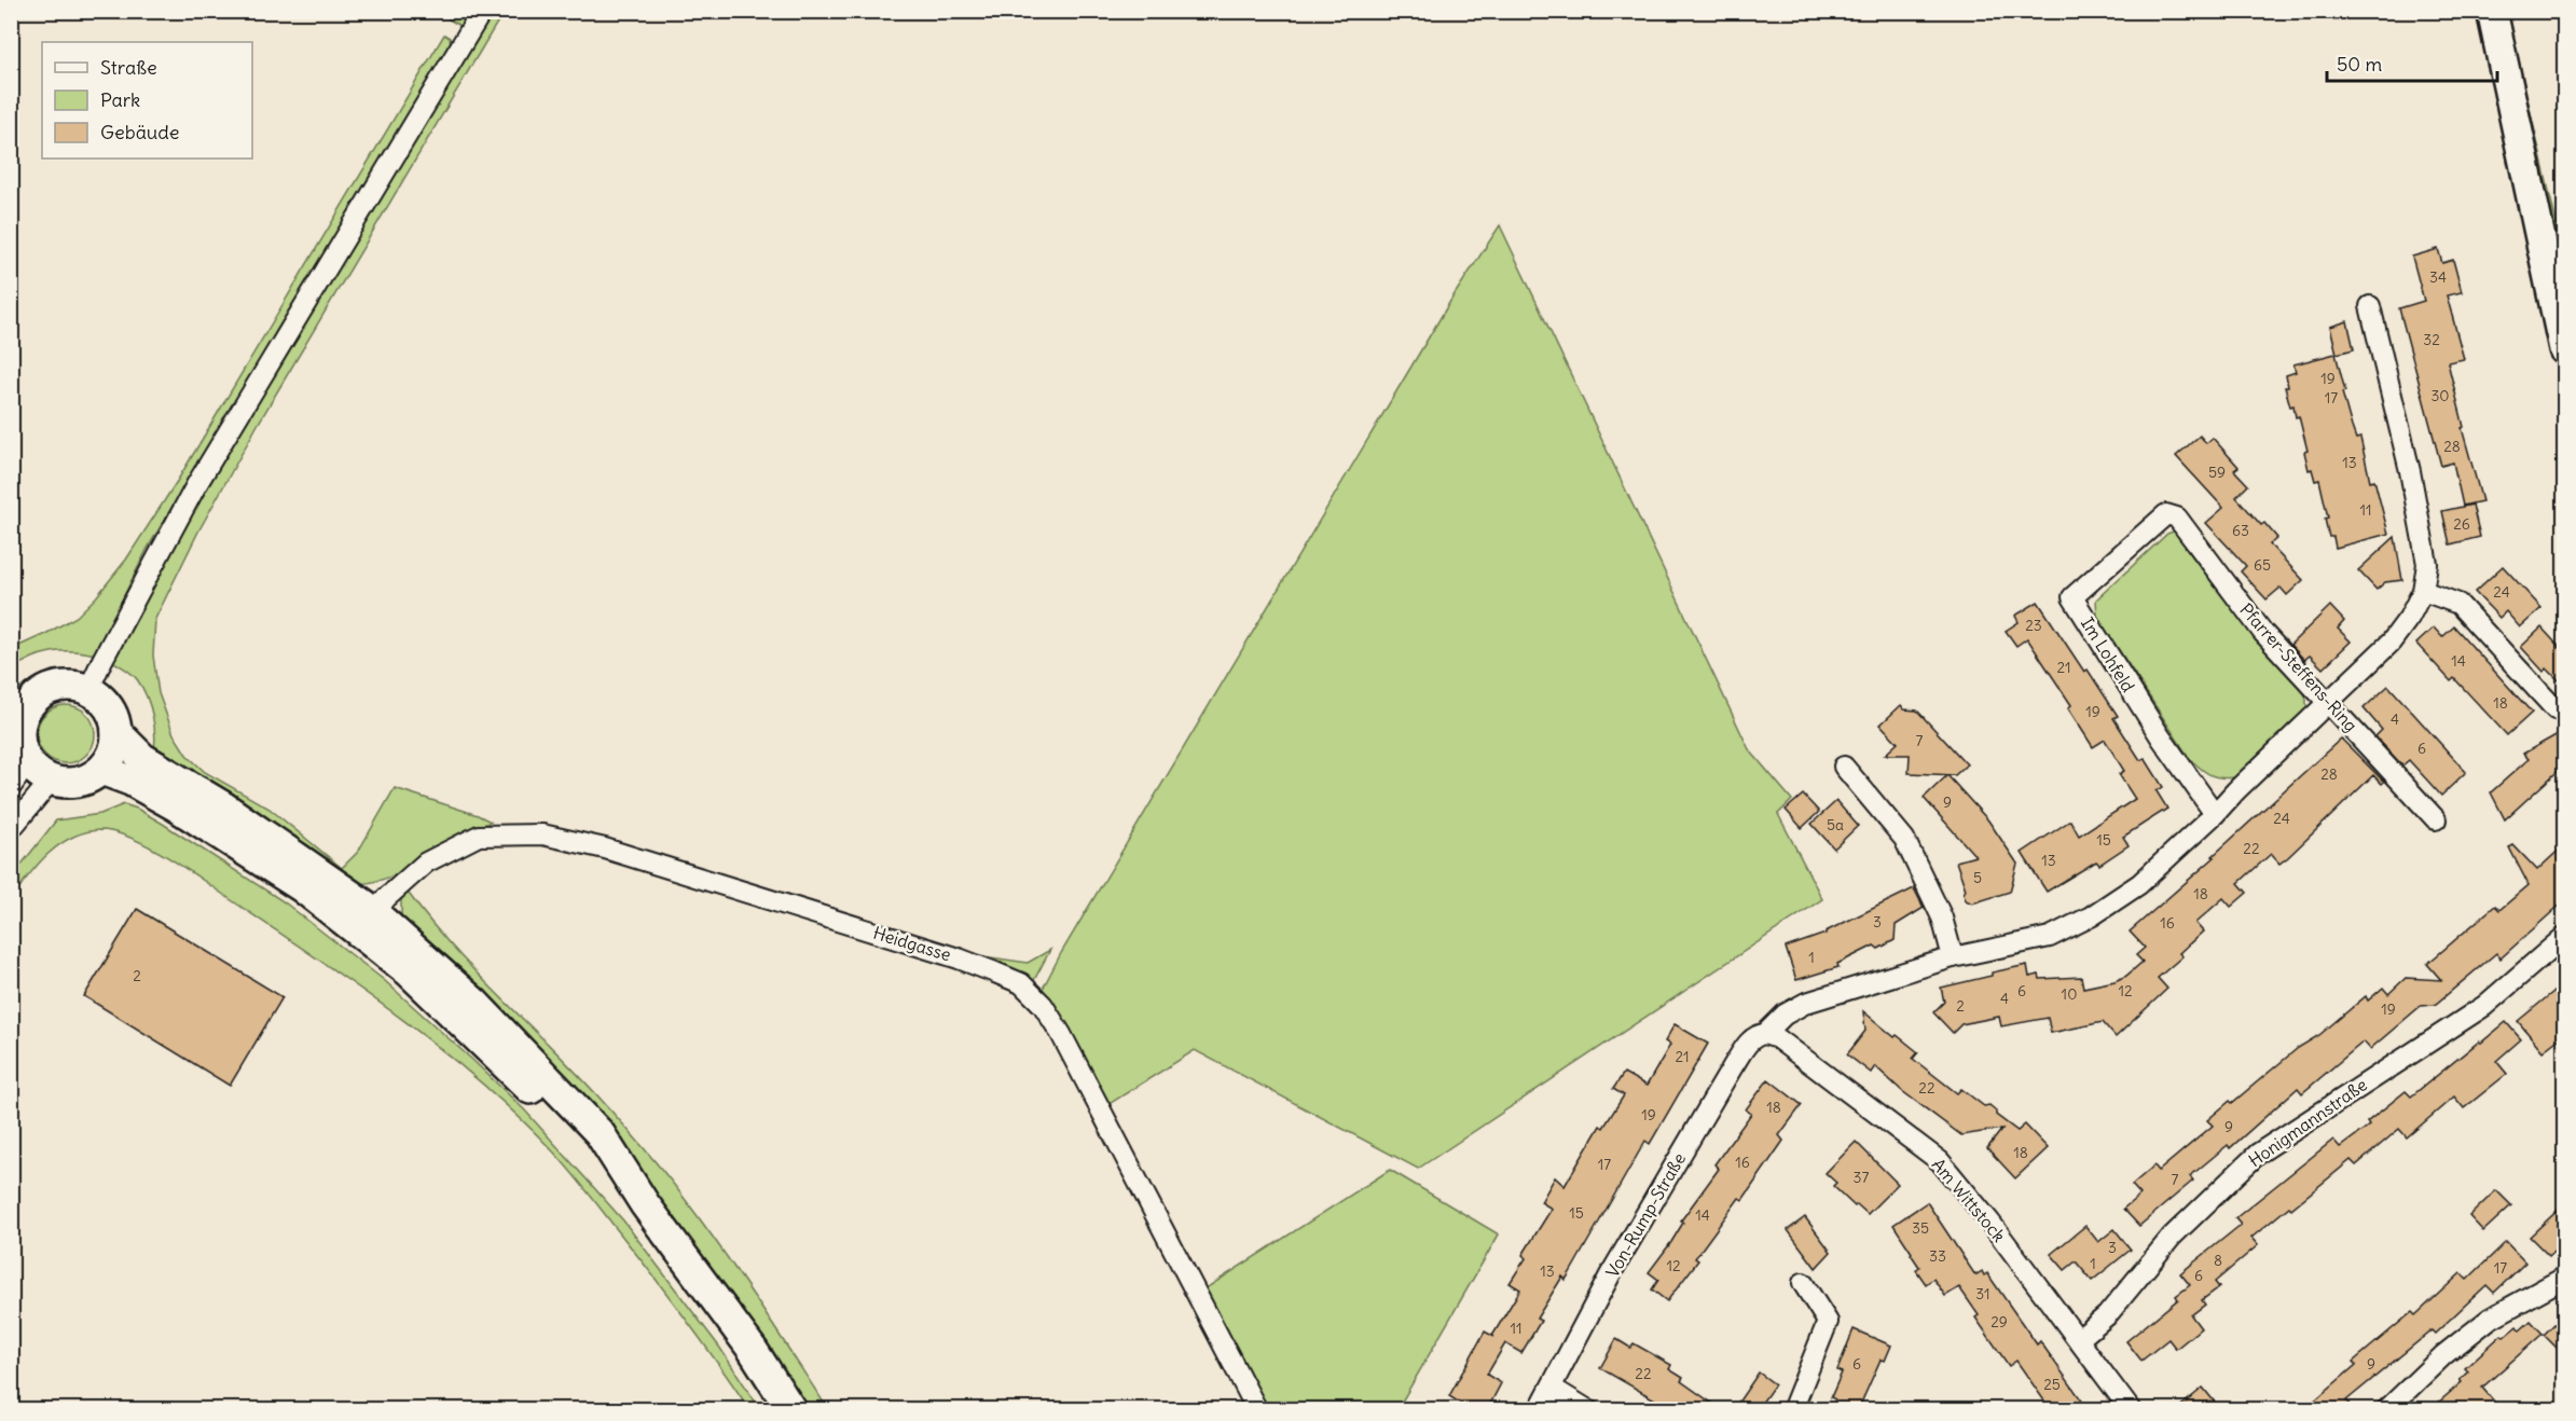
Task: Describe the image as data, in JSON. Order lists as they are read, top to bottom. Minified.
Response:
{"streets":{"street":["Im Lohfeld","Pfarrer-Steffens-Ring","Heidgasse","Honigmannstraße","Am Wittstock","Von-Rump-Straße"]},"crossings":[["Im Lohfeld","Pfarrer-Steffens-Ring"],["Honigmannstraße","Am Wittstock"],["Am Wittstock","Von-Rump-Straße"]],"house_numbers":["34","32","19","30","17","28","13","59","11","26","63","65","24","23","14","21","18","19","4","7","6","28","9","24","5a","15","22","13","5","18","3","16","1","2","6","12","10","4","2","19","21","22","18","19","9","18","16","17","37","7","15","14","35","3","33","8","1","12","17","13","6","31","29","11","6","9","22","25"],"legend":["Straße","Park","Gebäude"],"scale_bar":"50 m"}
